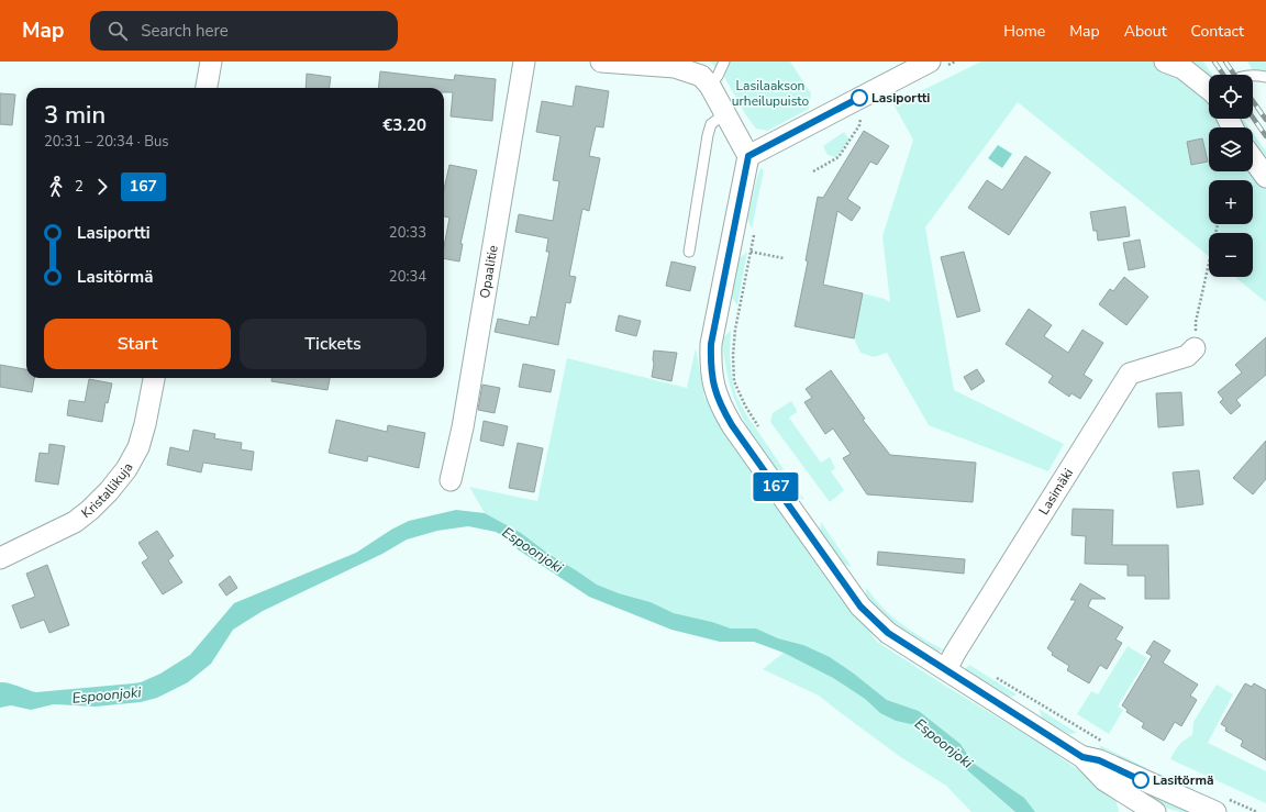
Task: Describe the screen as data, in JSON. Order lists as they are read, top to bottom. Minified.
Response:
{"streets":{"street":["Opaalitie","Kristallikuja","Lasimäki"]},"water":["Espoonjoki"],"parks":["Lasilaakson urheilupuisto"],"places":["Lasiportti","Lasitörmä"],"lines":["bus line 167"],"page":{"header":"Map","search":"Search here","nav":["Home","Map","About","Contact"],"on_map":"167","map_buttons":["+","−"],"heading":["3 min","20:31 – 20:34 · Bus","€3.20"],"legs":["2","167"],"list":[{"name":"Lasiportti","value":"20:33"},{"name":"Lasitörmä","value":"20:34"}],"buttons":["Start","Tickets"]}}
